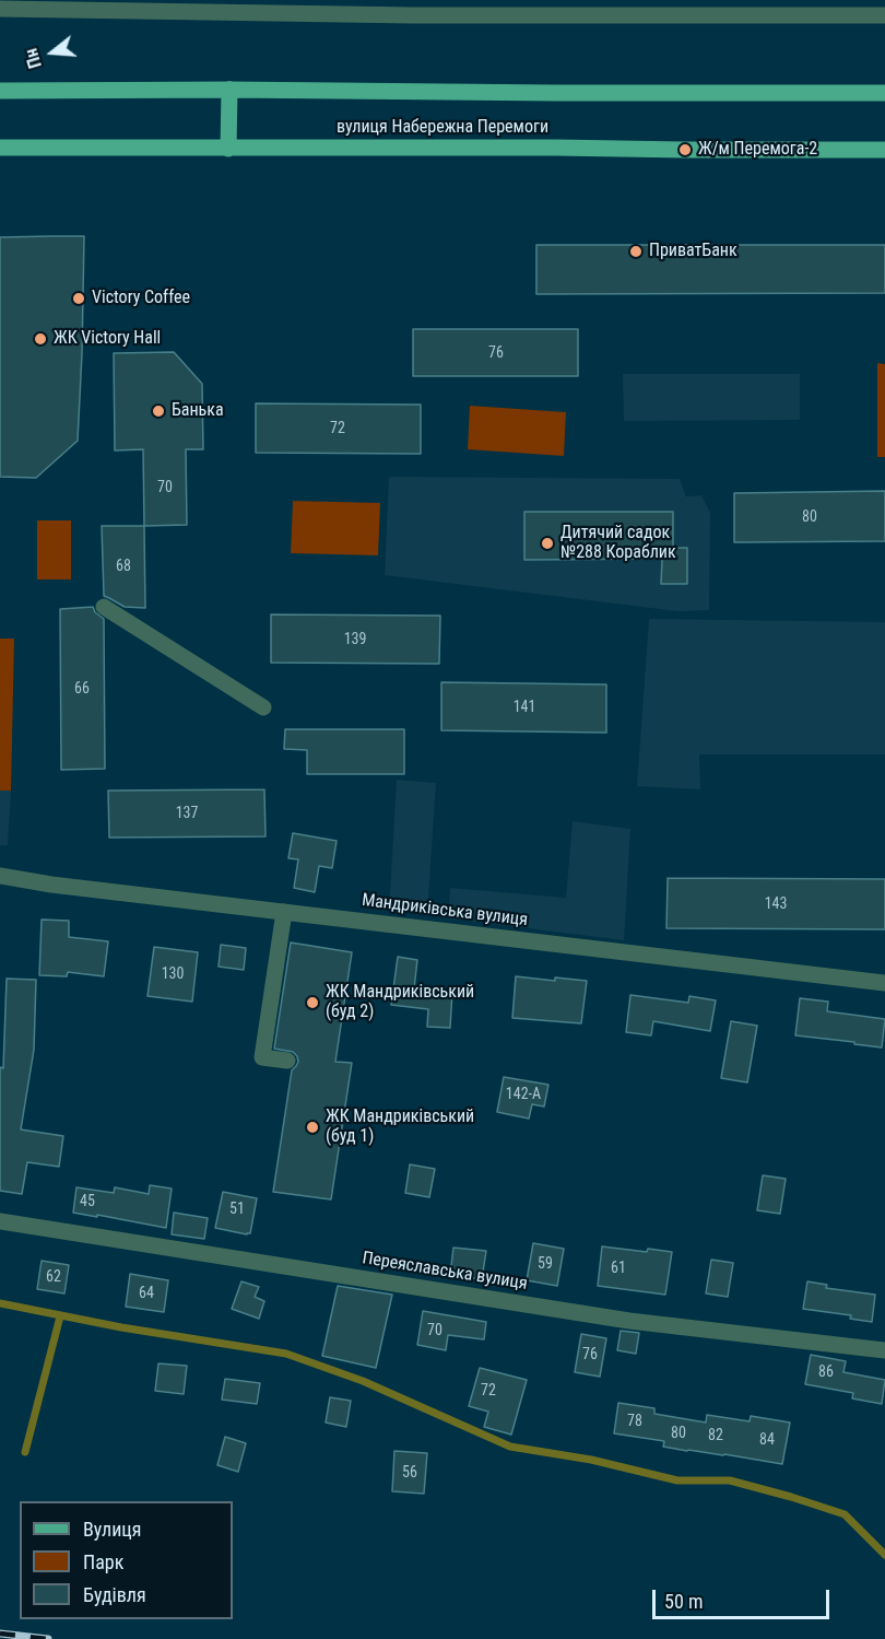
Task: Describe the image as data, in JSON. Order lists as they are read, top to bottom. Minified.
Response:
{"streets":{"main road":["вулиця Набережна Перемоги"],"street":["Мандриківська вулиця","Переяславська вулиця"]},"places":["Ж/м Перемога-2","ПриватБанк","Victory Coffee","ЖК Victory Hall","Банька","Дитячий садок №288 Кораблик","ЖК Мандриківський (буд 2)","ЖК Мандриківський (буд 1)"],"house_numbers":["76","72","70","80","68","139","66","141","137","143","130","142-А","45","51","59","61","62","64","70","76","86","72","78","80","82","84","56"],"legend":["Вулиця","Парк","Будівля"],"scale_bar":"50 m","north":"left"}
